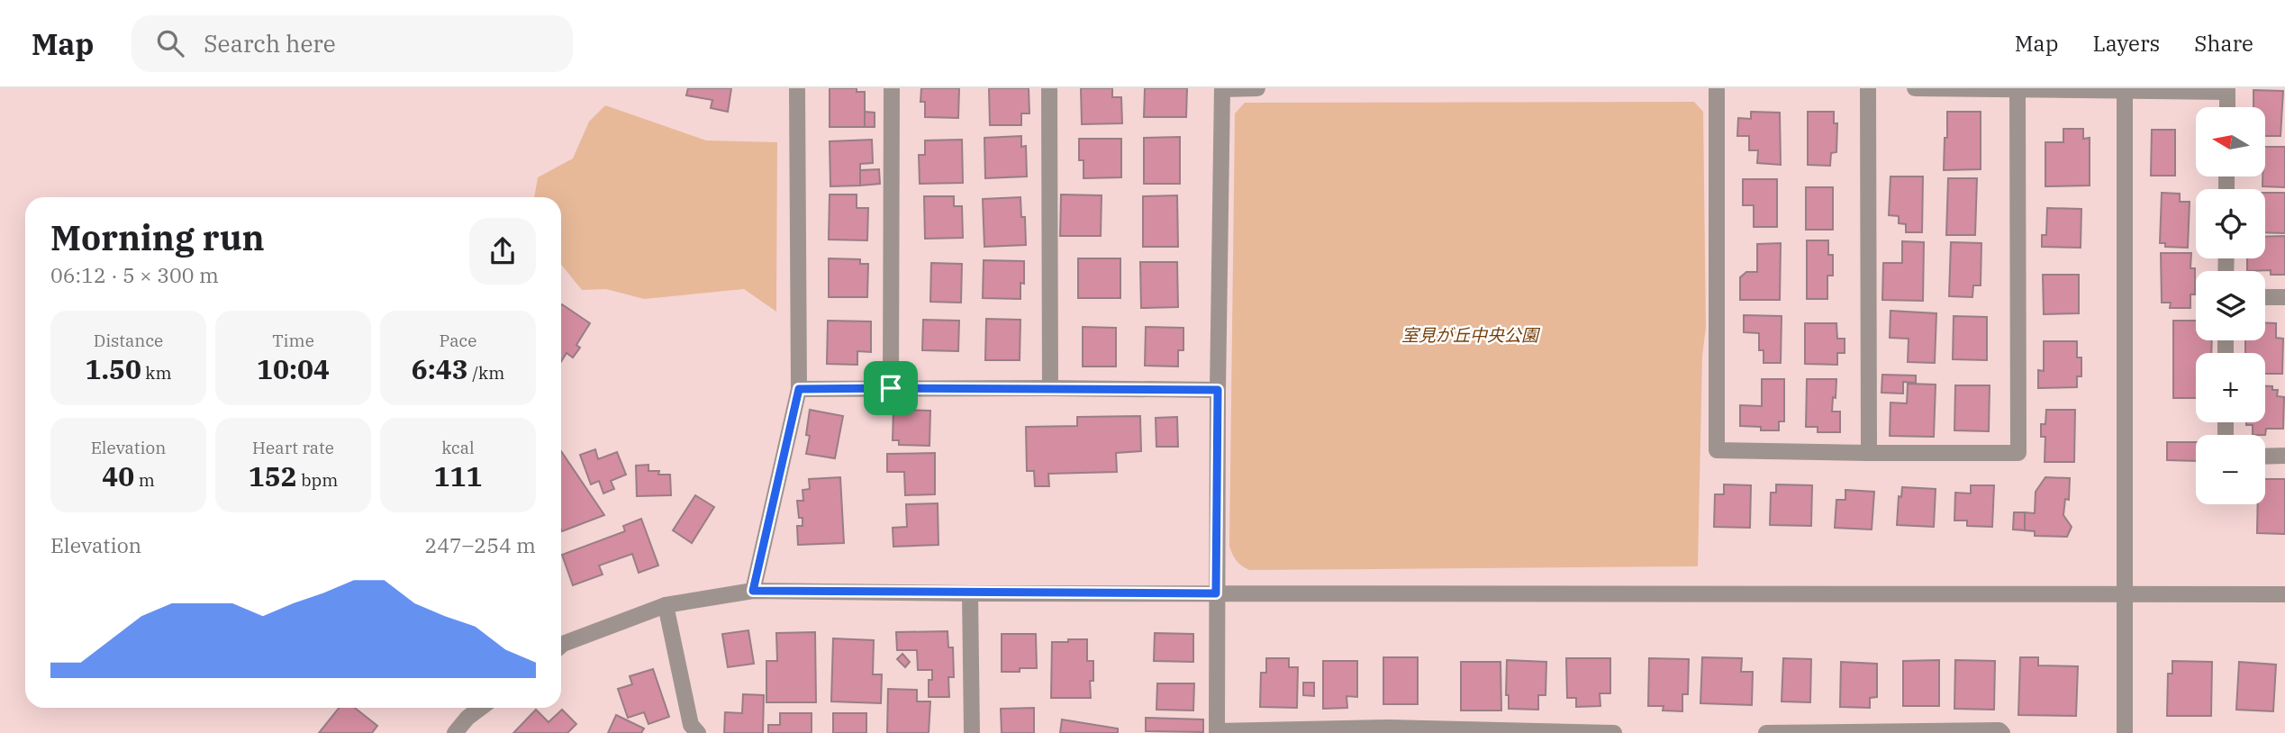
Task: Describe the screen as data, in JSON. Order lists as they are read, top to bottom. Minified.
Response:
{"parks":["室見が丘中央公園"],"north":"left","page":{"header":"Map","search":"Search here","nav":["Map","Layers","Share"],"map_buttons":["+","−"],"heading":["Morning run","06:12 · 5 × 300 m"],"stats":[["Distance","1.50 km"],["Time","10:04"],["Pace","6:43 /km"],["Elevation","40 m"],["Heart rate","152 bpm"],["kcal","111"]],"chart":["Elevation","247–254 m"]}}
